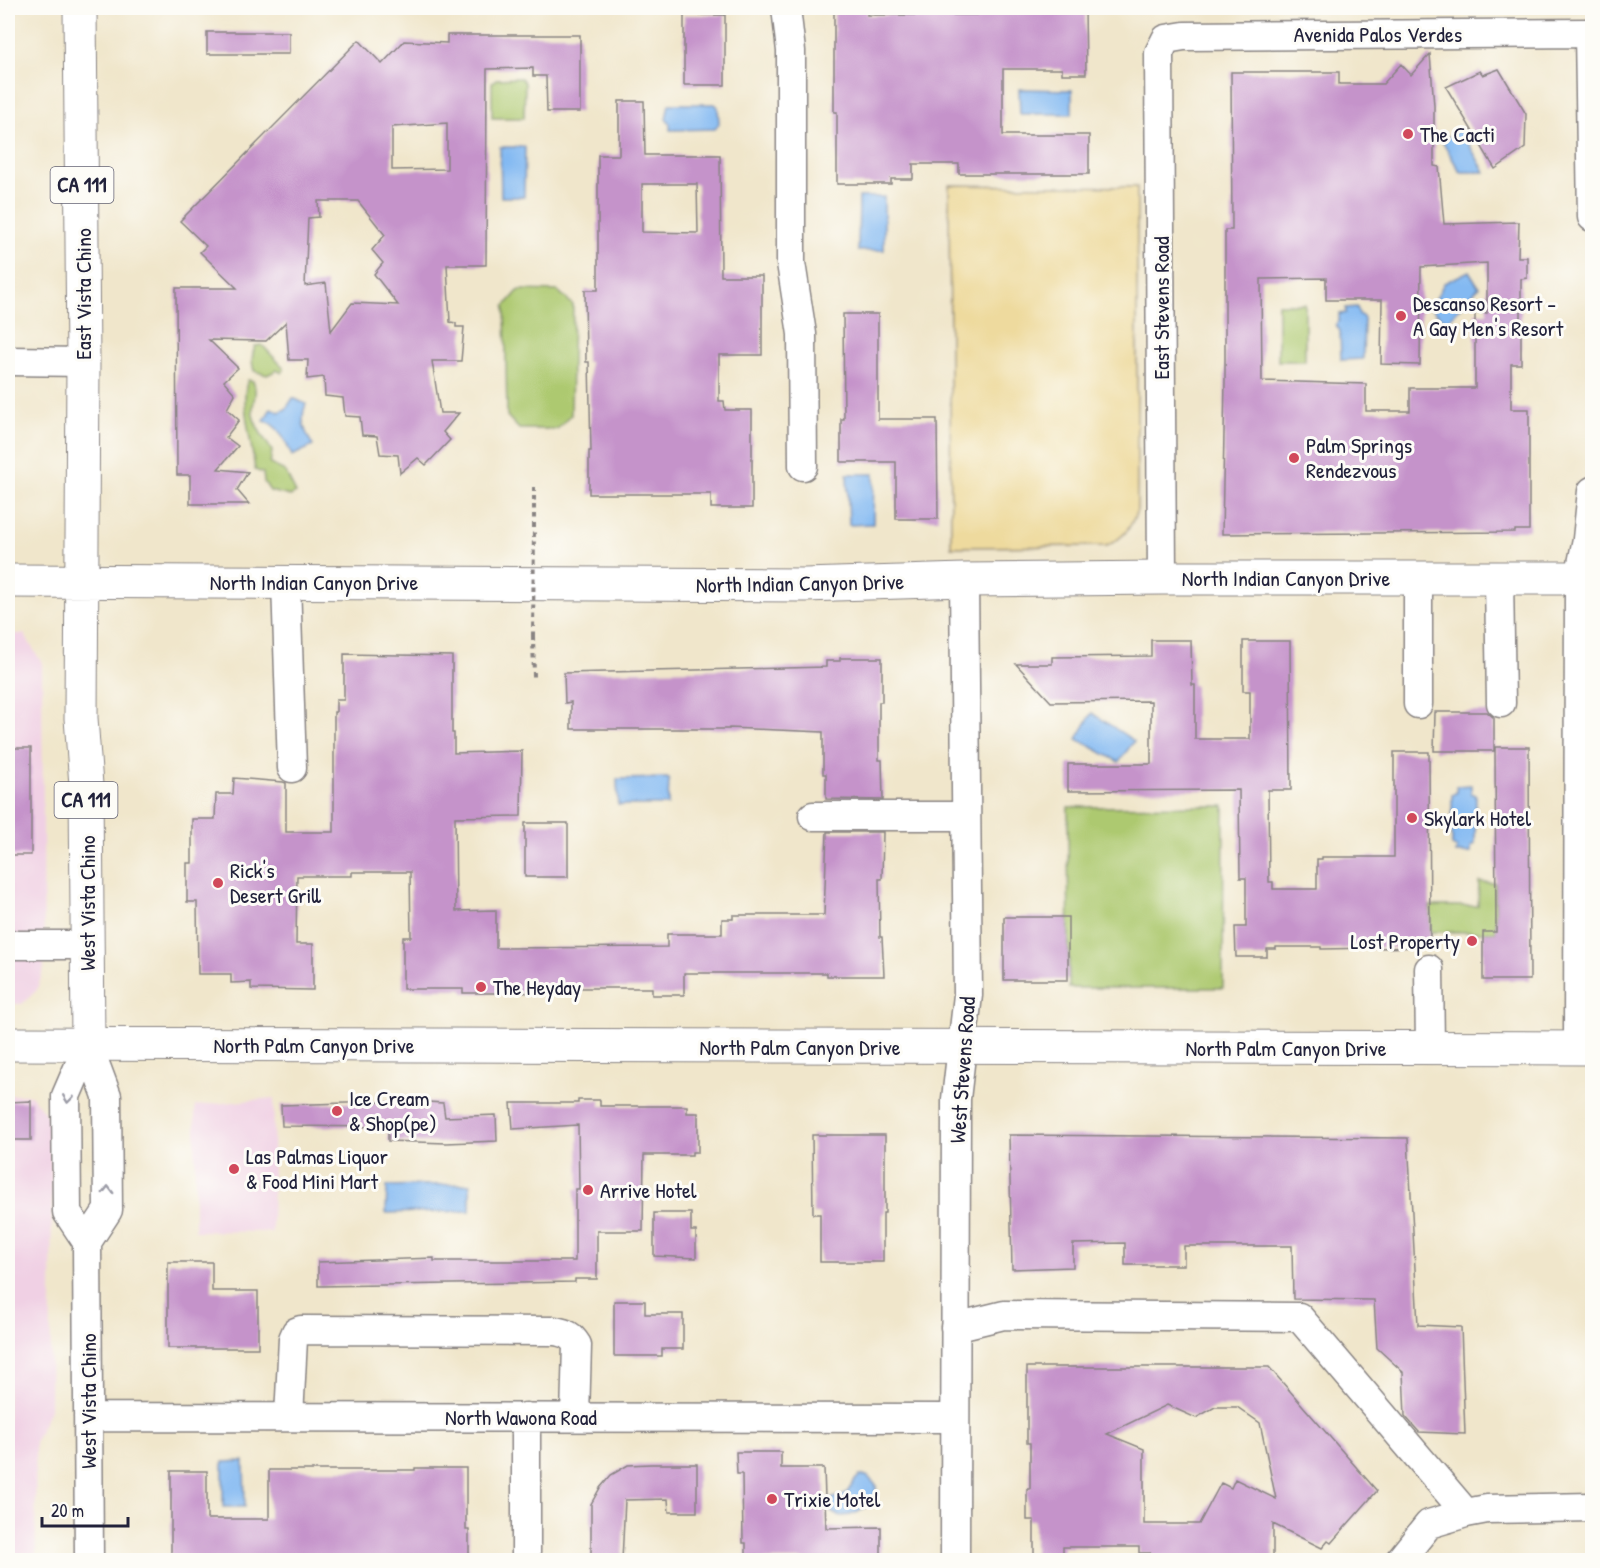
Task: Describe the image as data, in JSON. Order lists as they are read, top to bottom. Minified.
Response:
{"streets":{"main road":["CA 111","East Vista Chino","North Indian Canyon Drive","West Vista Chino","North Palm Canyon Drive"],"street":["Avenida Palos Verdes","East Stevens Road","West Stevens Road","North Wawona Road"]},"crossings":[["Avenida Palos Verdes","East Stevens Road"],["East Vista Chino","North Indian Canyon Drive"],["East Vista Chino","West Vista Chino"],["East Stevens Road","North Indian Canyon Drive"],["North Indian Canyon Drive","West Vista Chino"],["North Indian Canyon Drive","West Stevens Road"],["West Vista Chino","North Palm Canyon Drive"],["West Vista Chino","North Wawona Road"],["North Palm Canyon Drive","West Stevens Road"],["West Stevens Road","North Wawona Road"]],"places":["The Cacti","Descanso Resort - A Gay Men's Resort","Palm Springs Rendezvous","Skylark Hotel","Rick's Desert Grill","Lost Property","The Heyday","Ice Cream & Shop(pe)","Las Palmas Liquor & Food Mini Mart","Arrive Hotel","Trixie Motel"],"scale_bar":"20 m"}
